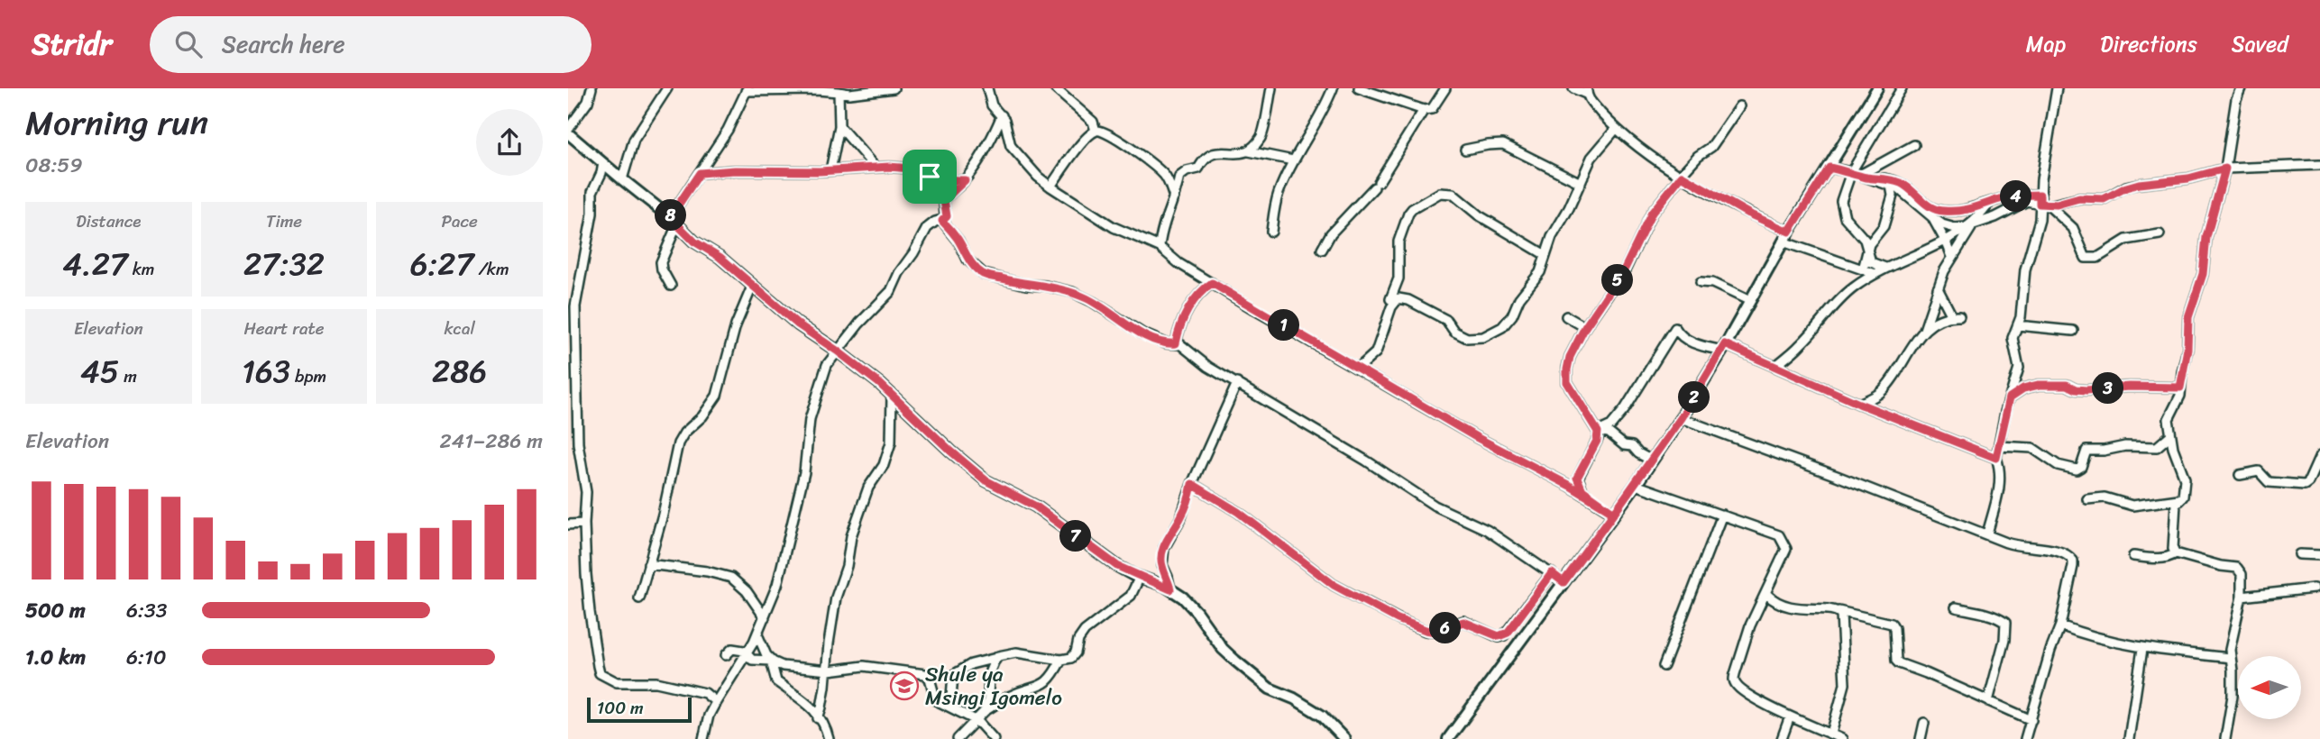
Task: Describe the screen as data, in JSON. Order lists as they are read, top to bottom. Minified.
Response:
{"places":{"school or university":["Shule ya Msingi Igomelo"]},"scale_bar":"100 m","north":"left","page":{"header":"Stridr","search":"Search here","nav":["Map","Directions","Saved"],"heading":["Morning run","08:59"],"pins":["4","8","5","1","3","2","7","6"],"stats":[["Distance","4.27 km"],["Time","27:32"],["Pace","6:27 /km"],["Elevation","45 m"],["Heart rate","163 bpm"],["kcal","286"]],"chart":["Elevation","241–286 m"],"list":[{"name":"500 m","note":"6:33"},{"name":"1.0 km","note":"6:10"}],"scale":"100 m"}}
